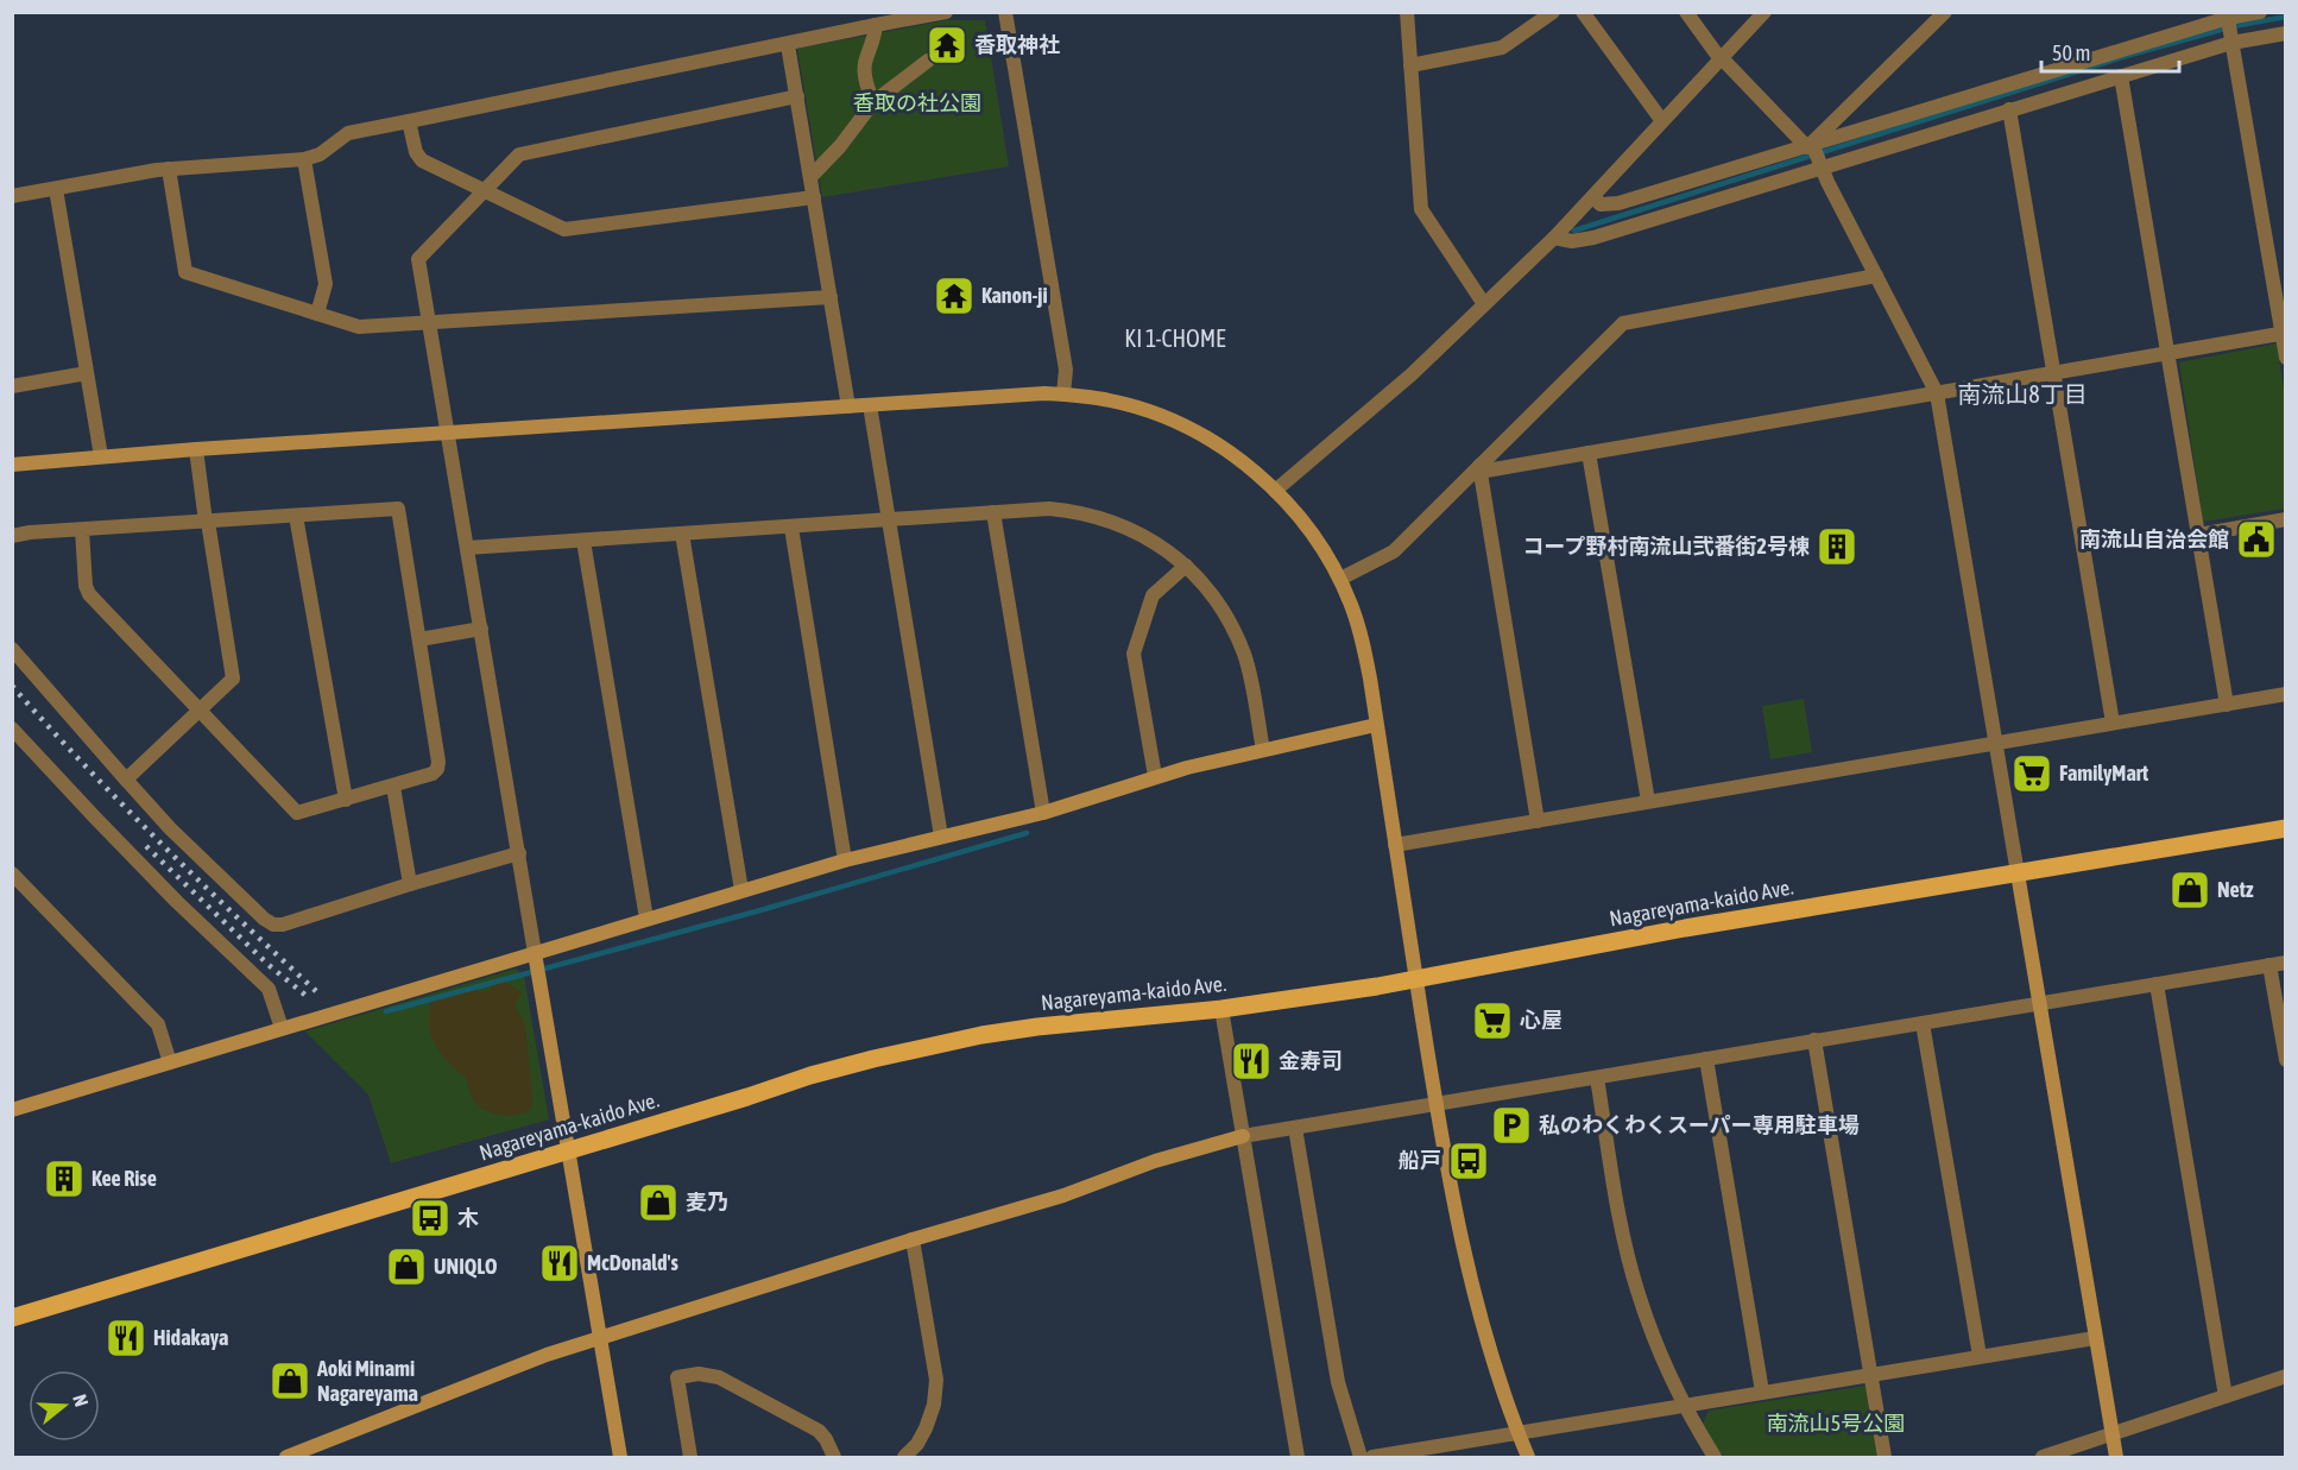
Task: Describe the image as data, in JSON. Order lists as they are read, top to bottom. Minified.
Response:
{"streets":{"main road":["Nagareyama-kaido Ave."]},"districts":["KI 1-CHOME","南流山8丁目"],"parks":["香取の社公園","南流山5号公園"],"places":{"temple":["香取神社","Kanon-ji"],"public building":["南流山自治会館"],"building":["コープ野村南流山弐番街2号棟","Kee Rise"],"supermarket":["FamilyMart","心屋"],"shop":["Netz","麦乃","UNIQLO","Aoki Minami Nagareyama"],"restaurant":["金寿司","McDonald's","Hidakaya"],"parking":["私のわくわくスーパー専用駐車場"],"bus stop":["船戸","木"]},"scale_bar":"50 m","north":"right"}
